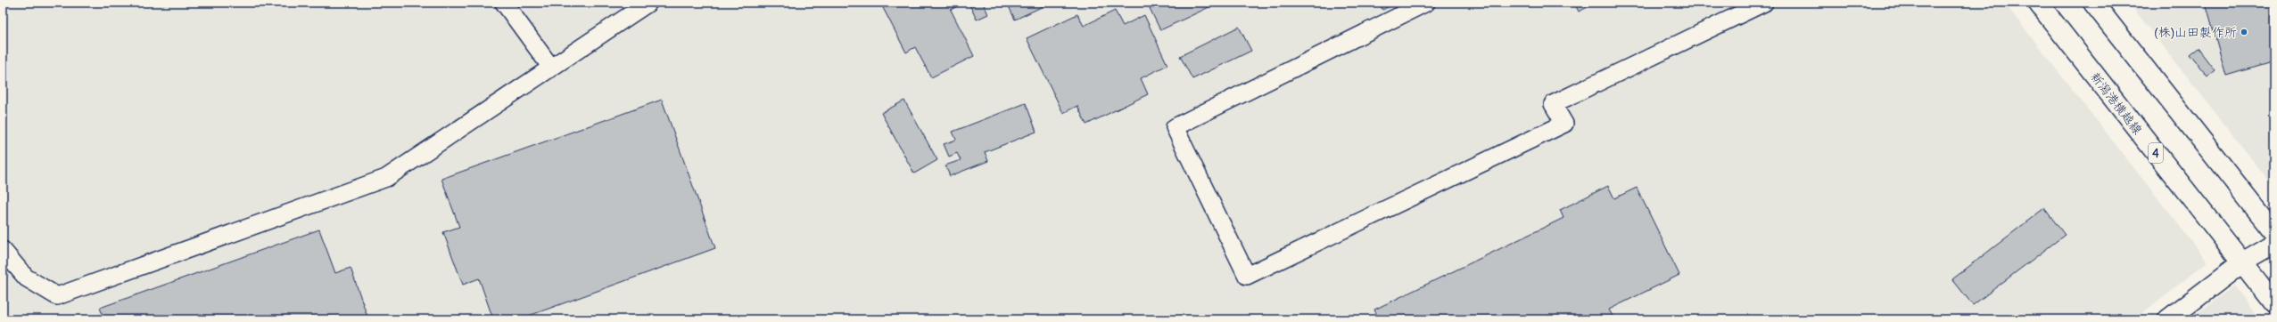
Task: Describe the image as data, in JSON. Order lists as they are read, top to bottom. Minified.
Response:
{"streets":{"main road":["新潟港横越線","4"]},"places":["(株)山田製作所"]}
